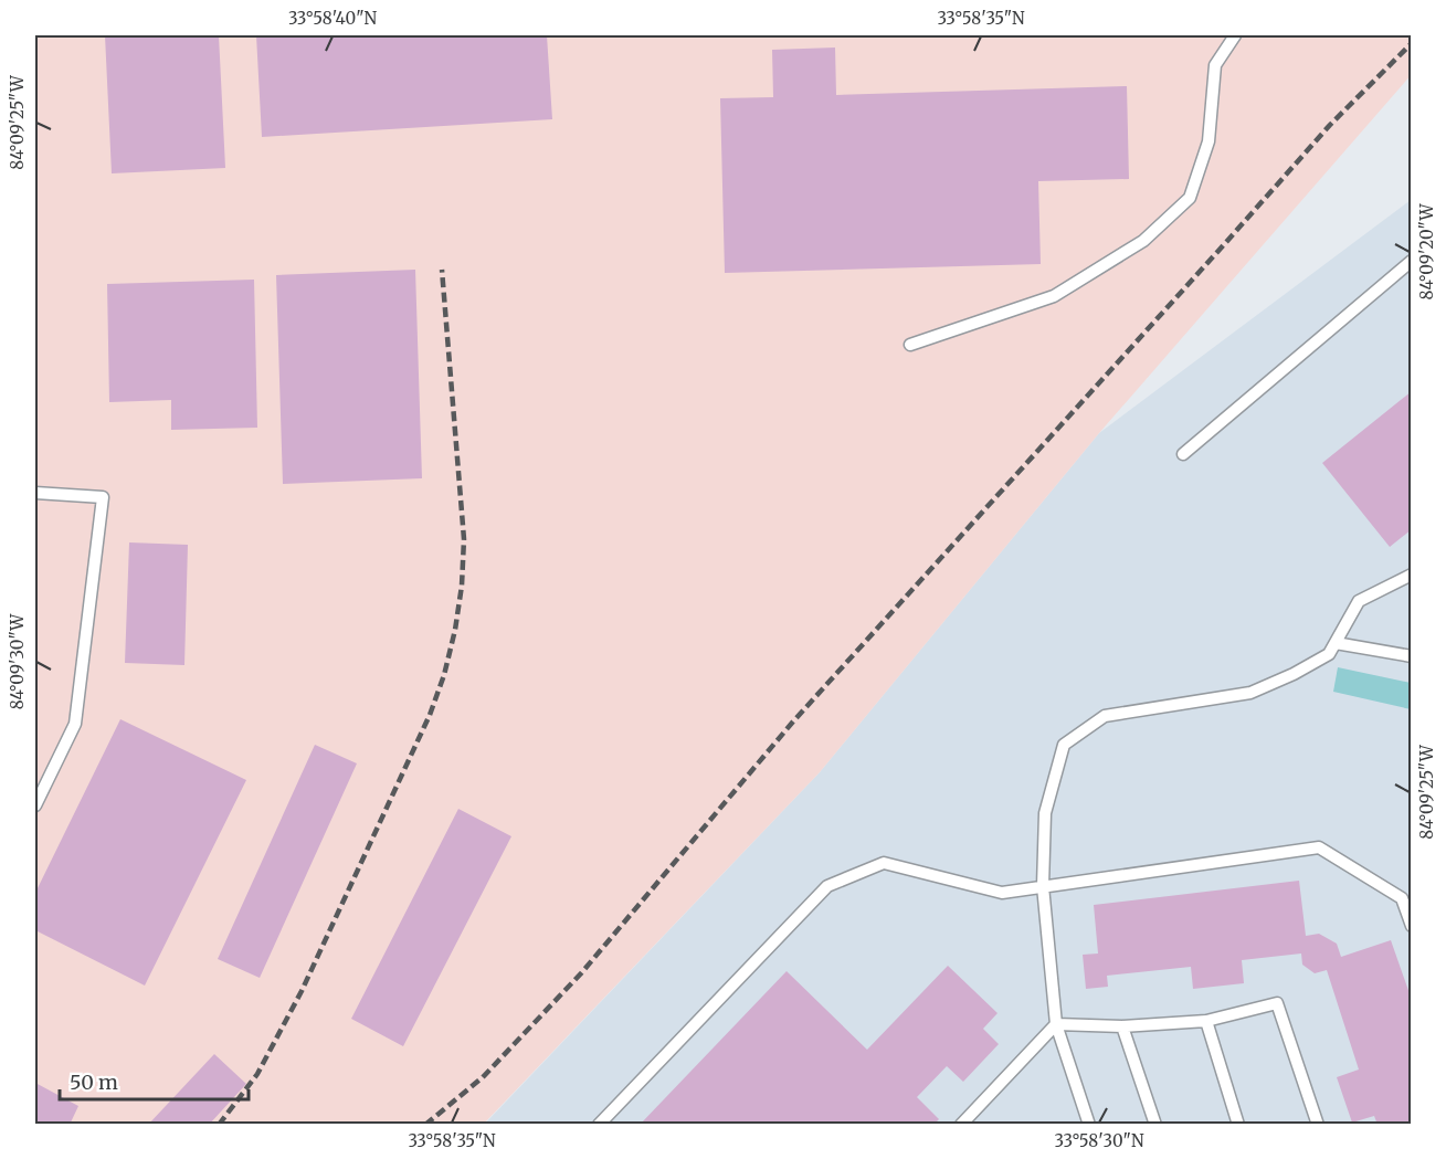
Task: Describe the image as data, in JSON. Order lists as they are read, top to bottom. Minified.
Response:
{"scale_bar":"50 m","coordinates":["33°58'40\"N","33°58'35\"N","84°09'25\"W","84°09'20\"W","84°09'30\"W","33°58'30\"N"]}
